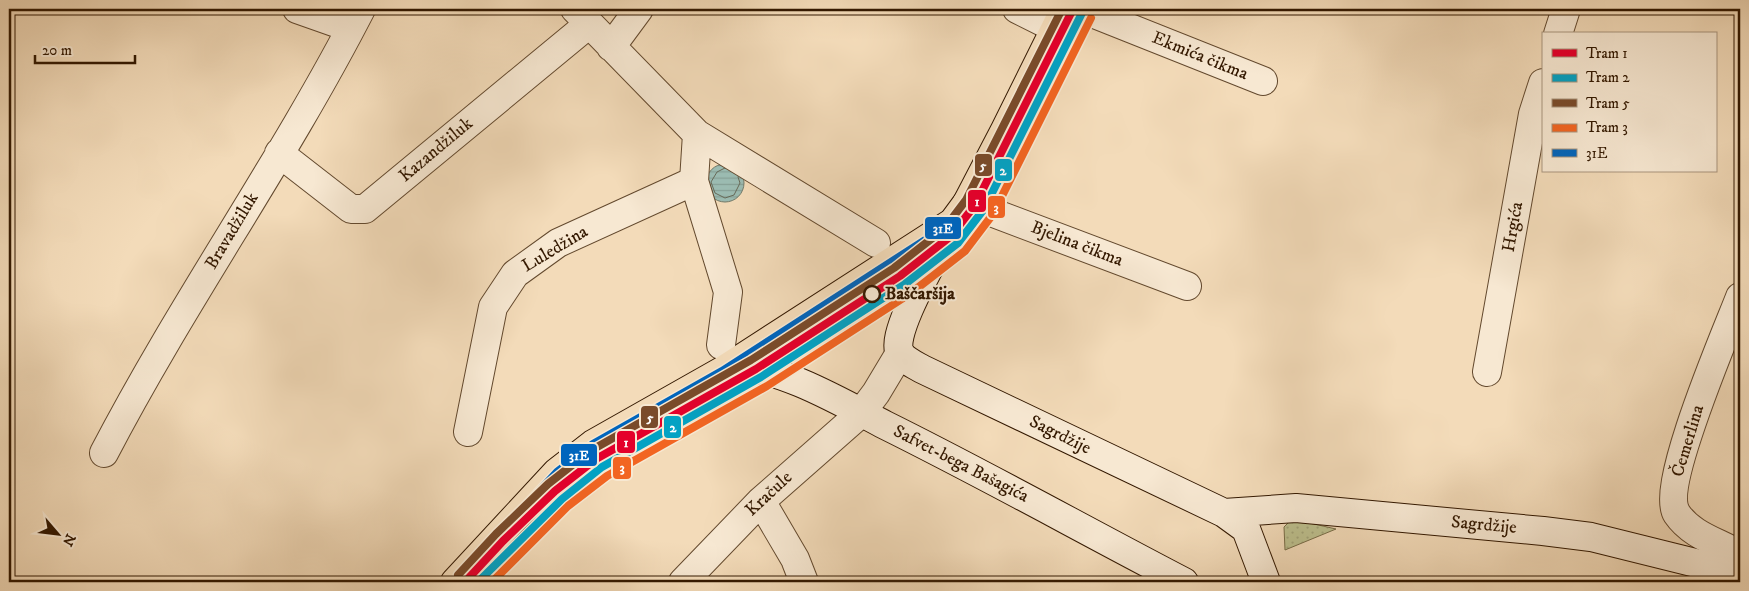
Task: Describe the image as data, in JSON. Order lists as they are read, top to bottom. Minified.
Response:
{"streets":{"street":["Ekmića čikma","Kazandžiluk","Hrgića","Bravadžiluk","Bjelina čikma","Luledžina","Sagrdžije","Čemerlina","Safvet-bega Bašagića","Kračule"]},"crossings":[["Kazandžiluk","Bravadžiluk"],["Safvet-bega Bašagića","Kračule"]],"places":["Baščaršija"],"lines":["tram line 1","tram line 5","transit line 31E","tram line 2","tram line 3"],"legend":["Tram 1","Tram 2","Tram 5","Tram 3","31E"],"scale_bar":"20 m","north":"bottom right"}
